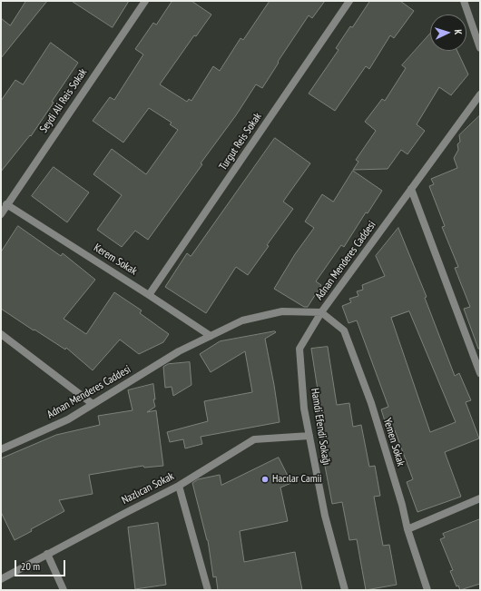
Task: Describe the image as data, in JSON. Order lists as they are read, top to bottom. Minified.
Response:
{"streets":{"street":["Seydi Ali Reis Sokak","Turgut Reis Sokak","Kerem Sokak","Adnan Menderes Caddesi","Hamdi Efendi Sokağı","Yemen Sokak","Nazlıcan Sokak"]},"crossings":[["Seydi Ali Reis Sokak","Kerem Sokak"],["Turgut Reis Sokak","Kerem Sokak"],["Kerem Sokak","Adnan Menderes Caddesi"],["Adnan Menderes Caddesi","Hamdi Efendi Sokağı"],["Adnan Menderes Caddesi","Yemen Sokak"],["Hamdi Efendi Sokağı","Yemen Sokak"],["Hamdi Efendi Sokağı","Nazlıcan Sokak"]],"places":["Hacılar Camii"],"scale_bar":"20 m","north":"right"}
